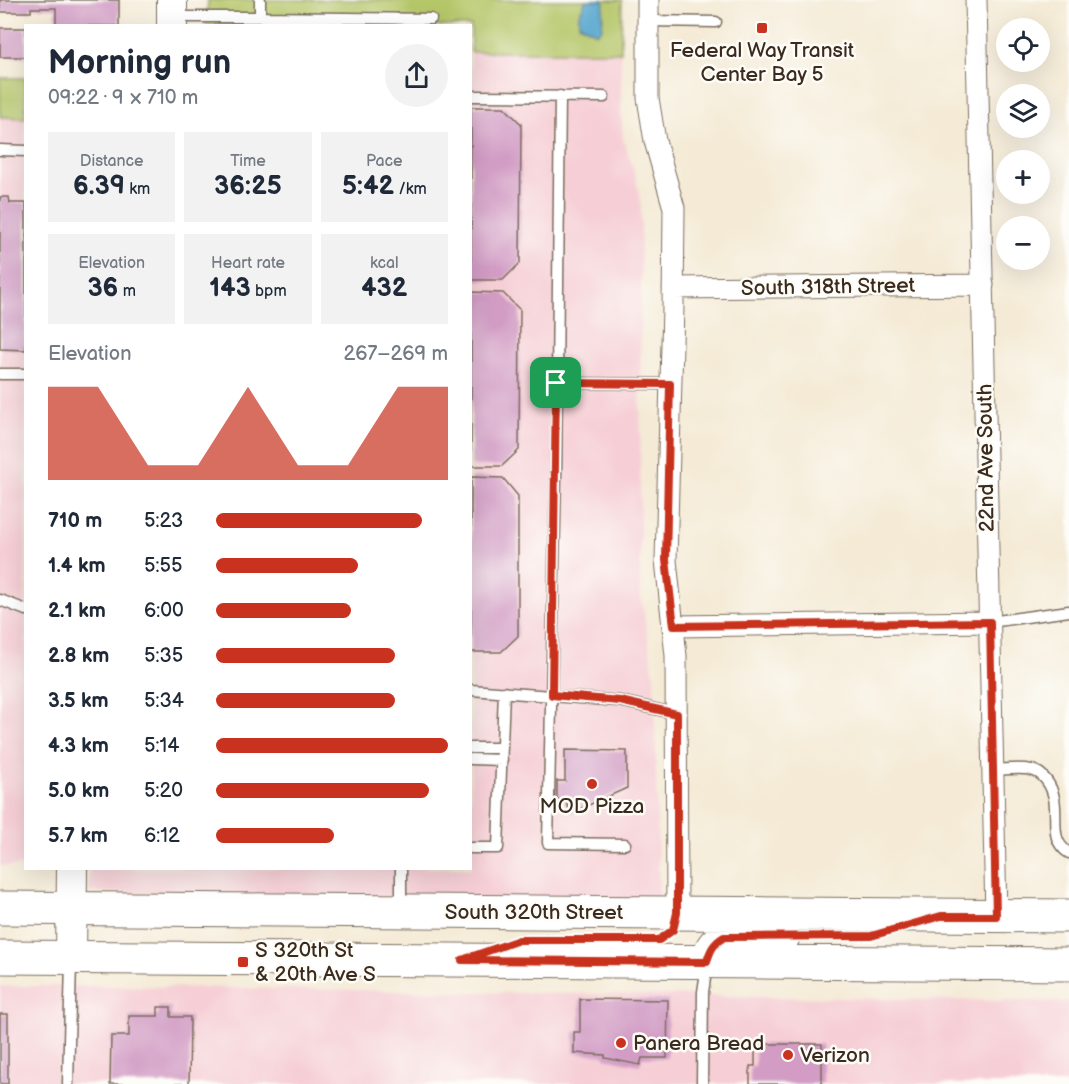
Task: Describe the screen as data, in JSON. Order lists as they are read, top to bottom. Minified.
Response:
{"streets":{"main road":["South 320th Street"],"street":["South 318th Street","22nd Ave South"]},"crossings":[["South 318th Street","22nd Ave South"],["22nd Ave South","South 320th Street"]],"places":{"transit":["Federal Way Transit Center Bay 5","S 320th St & 20th Ave S"],"other":["MOD Pizza","Panera Bread","Verizon"]},"page":{"map_buttons":["+","−"],"heading":["Morning run","09:22 · 9 × 710 m"],"stats":[["Distance","6.39 km"],["Time","36:25"],["Pace","5:42 /km"],["Elevation","36 m"],["Heart rate","143 bpm"],["kcal","432"]],"chart":["Elevation","267–269 m"],"list":[{"name":"710 m","note":"5:23"},{"name":"1.4 km","note":"5:55"},{"name":"2.1 km","note":"6:00"},{"name":"2.8 km","note":"5:35"},{"name":"3.5 km","note":"5:34"},{"name":"4.3 km","note":"5:14"},{"name":"5.0 km","note":"5:20"},{"name":"5.7 km","note":"6:12"}]}}
